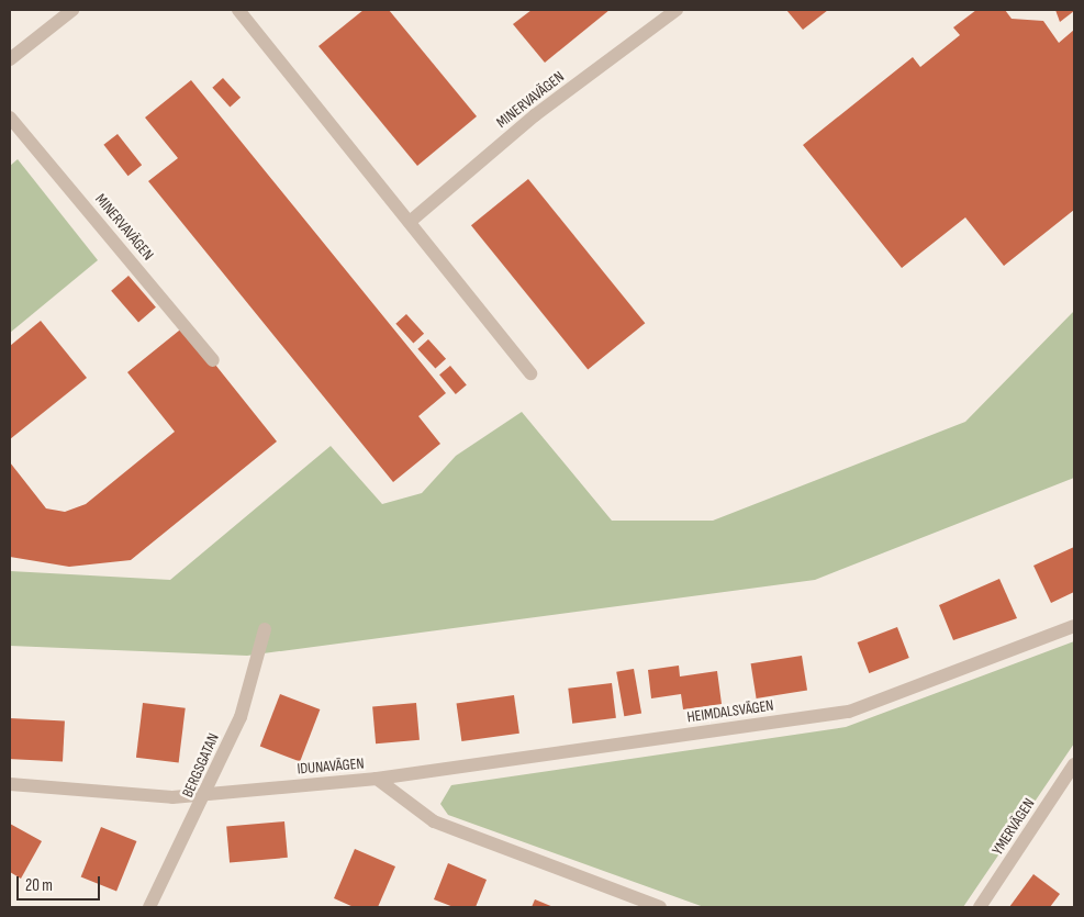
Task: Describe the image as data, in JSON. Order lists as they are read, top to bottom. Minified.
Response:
{"streets":{"street":["MINERVAVÄGEN","HEIMDALSVÄGEN","BERGSGATAN","IDUNAVÄGEN","YMERVÄGEN"]},"crossings":[["HEIMDALSVÄGEN","IDUNAVÄGEN"],["BERGSGATAN","IDUNAVÄGEN"]],"scale_bar":"20 m"}
